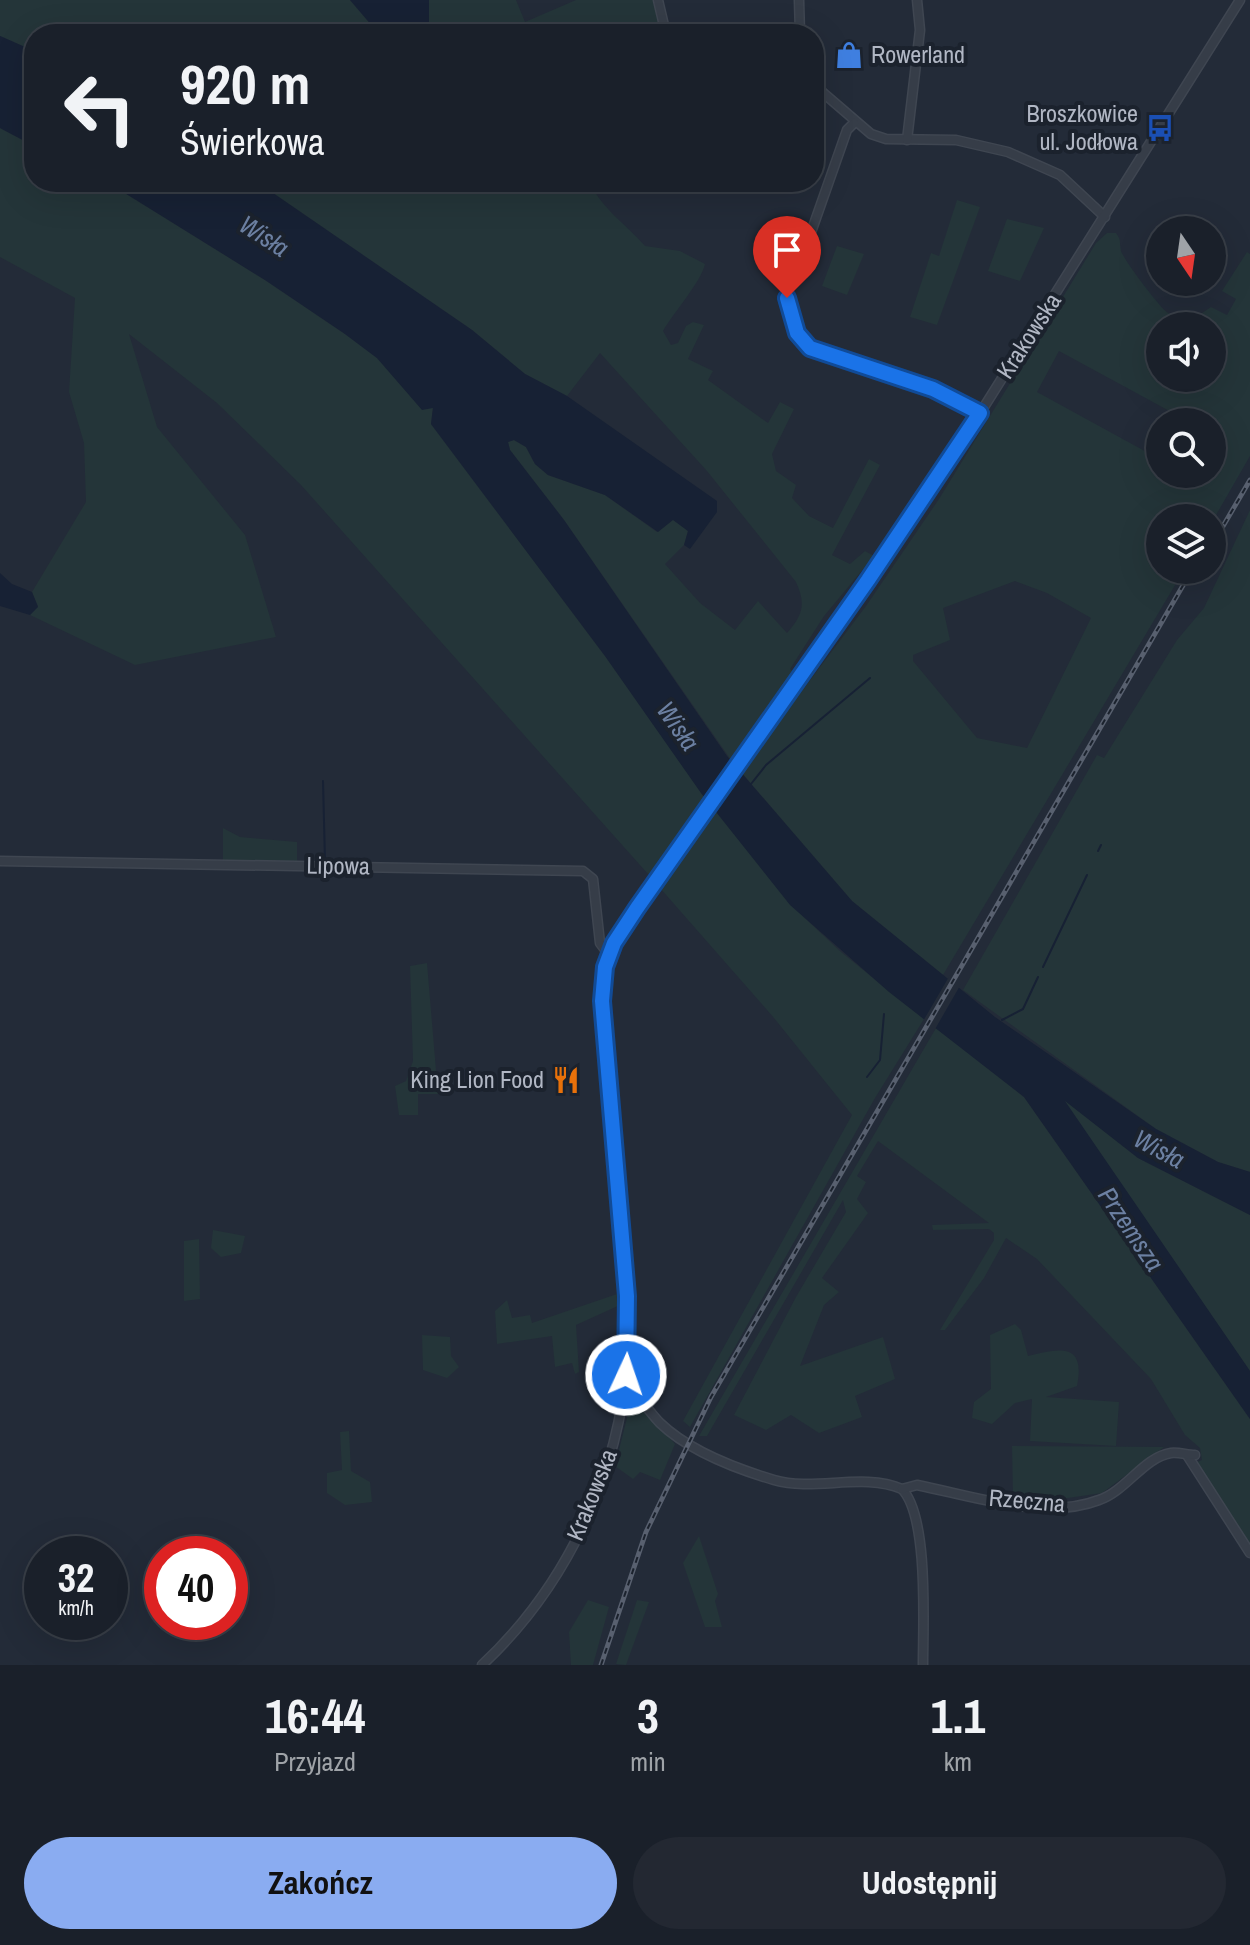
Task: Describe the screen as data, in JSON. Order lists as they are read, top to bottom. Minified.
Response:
{"streets":{"street":["Krakowska","Lipowa","Rzeczna"]},"crossings":[["Krakowska","Lipowa"],["Krakowska","Rzeczna"]],"water":["Wisła","Przemsza"],"places":{"shop":["Rowerland"],"bus stop":["Broszkowice ul. Jodłowa"],"restaurant":["King Lion Food"]},"north":"bottom","page":{"turn":["920 m","Świerkowa"],"speed":"32 km/h","limit":"40","eta":["16:44","Przyjazd","3","min","1.1","km"],"buttons":["Zakończ","Udostępnij"]}}
